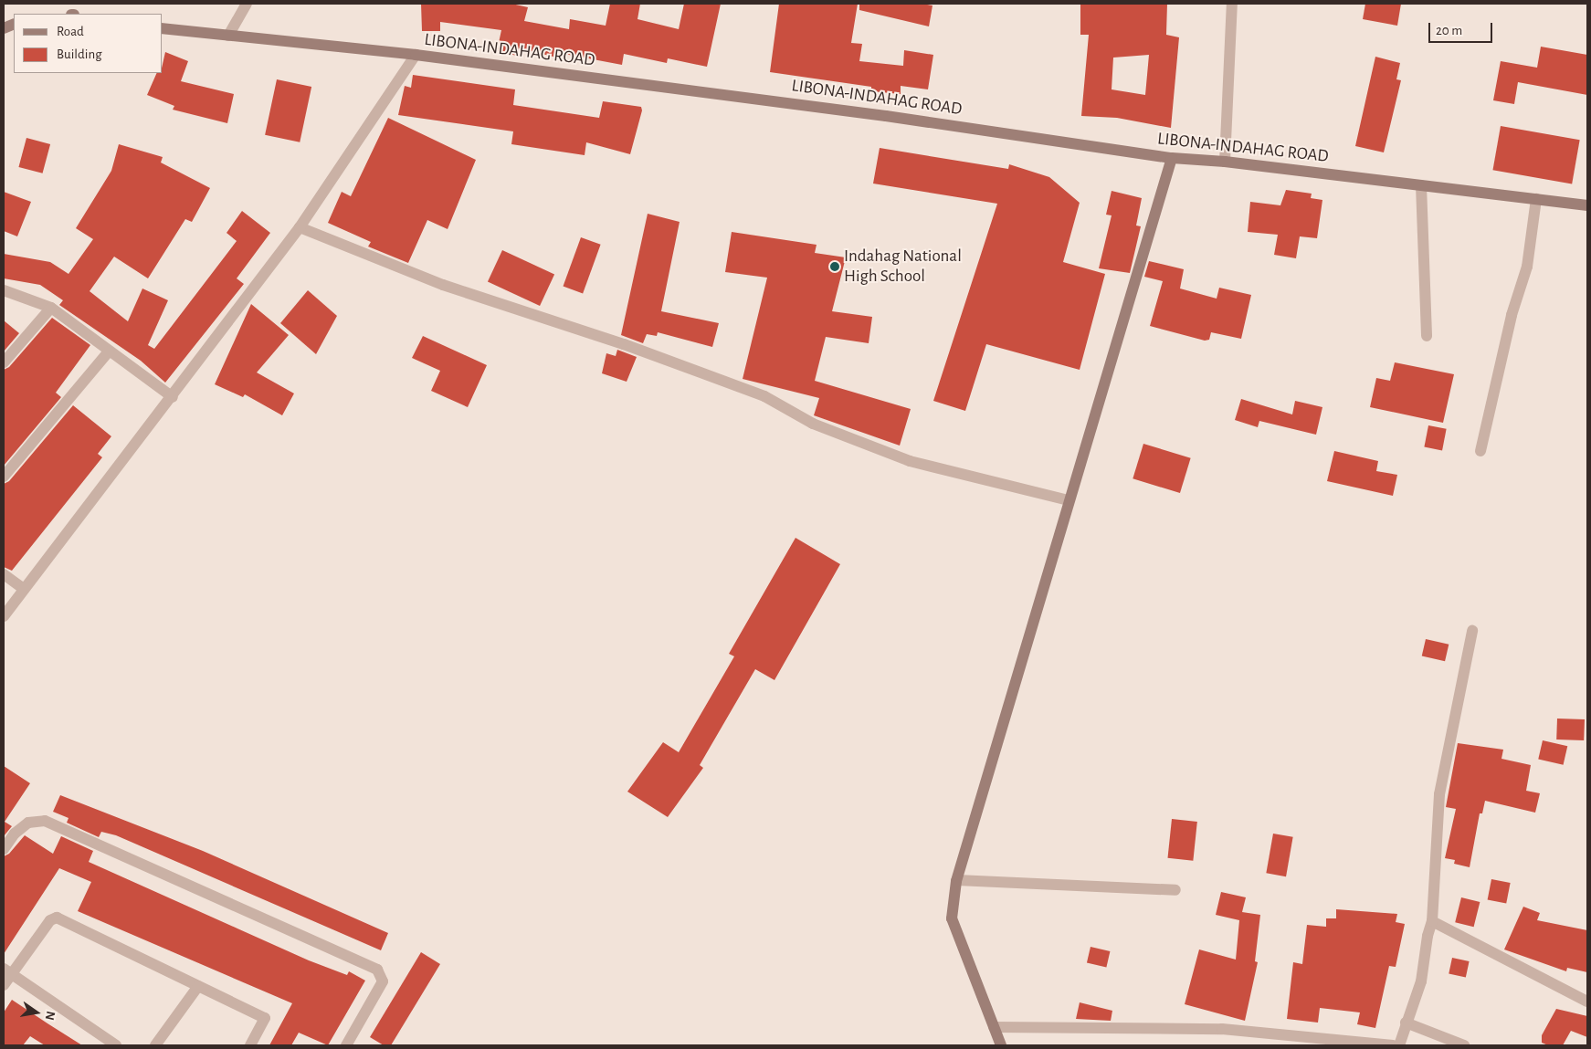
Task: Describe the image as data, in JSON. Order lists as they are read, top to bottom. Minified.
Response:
{"streets":{"main road":["LIBONA-INDAHAG ROAD"]},"places":["Indahag National High School"],"legend":["Road","Building"],"scale_bar":"20 m","north":"right"}
